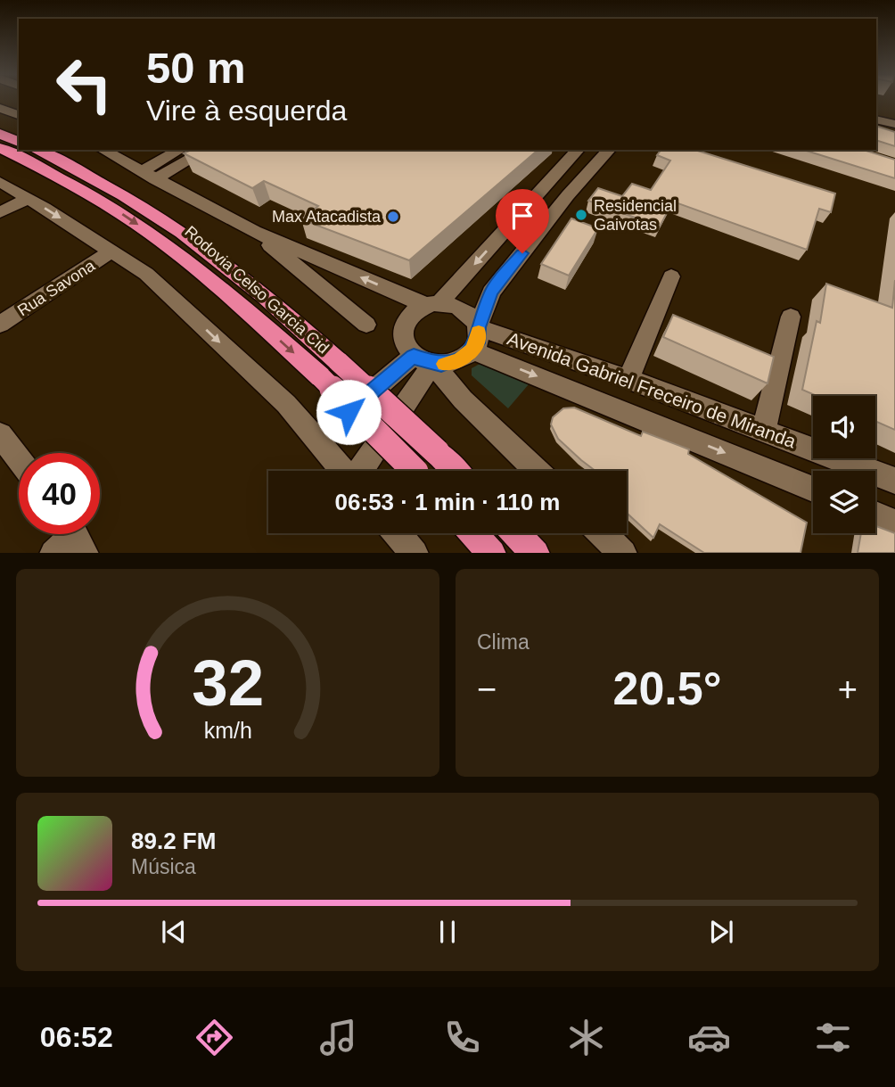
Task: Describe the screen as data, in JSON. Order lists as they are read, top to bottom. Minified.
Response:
{"streets":{"highway":["Rodovia Celso Garcia Cid"],"street":["Rua Savona","Avenida Gabriel Freceiro de Miranda"]},"places":["Residencial Gaivotas","Max Atacadista"],"page":{"turn":["50 m","Vire à esquerda"],"limit":"40","trip":"06:53 · 1 min · 110 m","tile":"Clima","heat":["−","20.5°","+"],"song":["89.2 FM","Música"],"tabs":"06:52","gauge":["32","km/h"]}}
